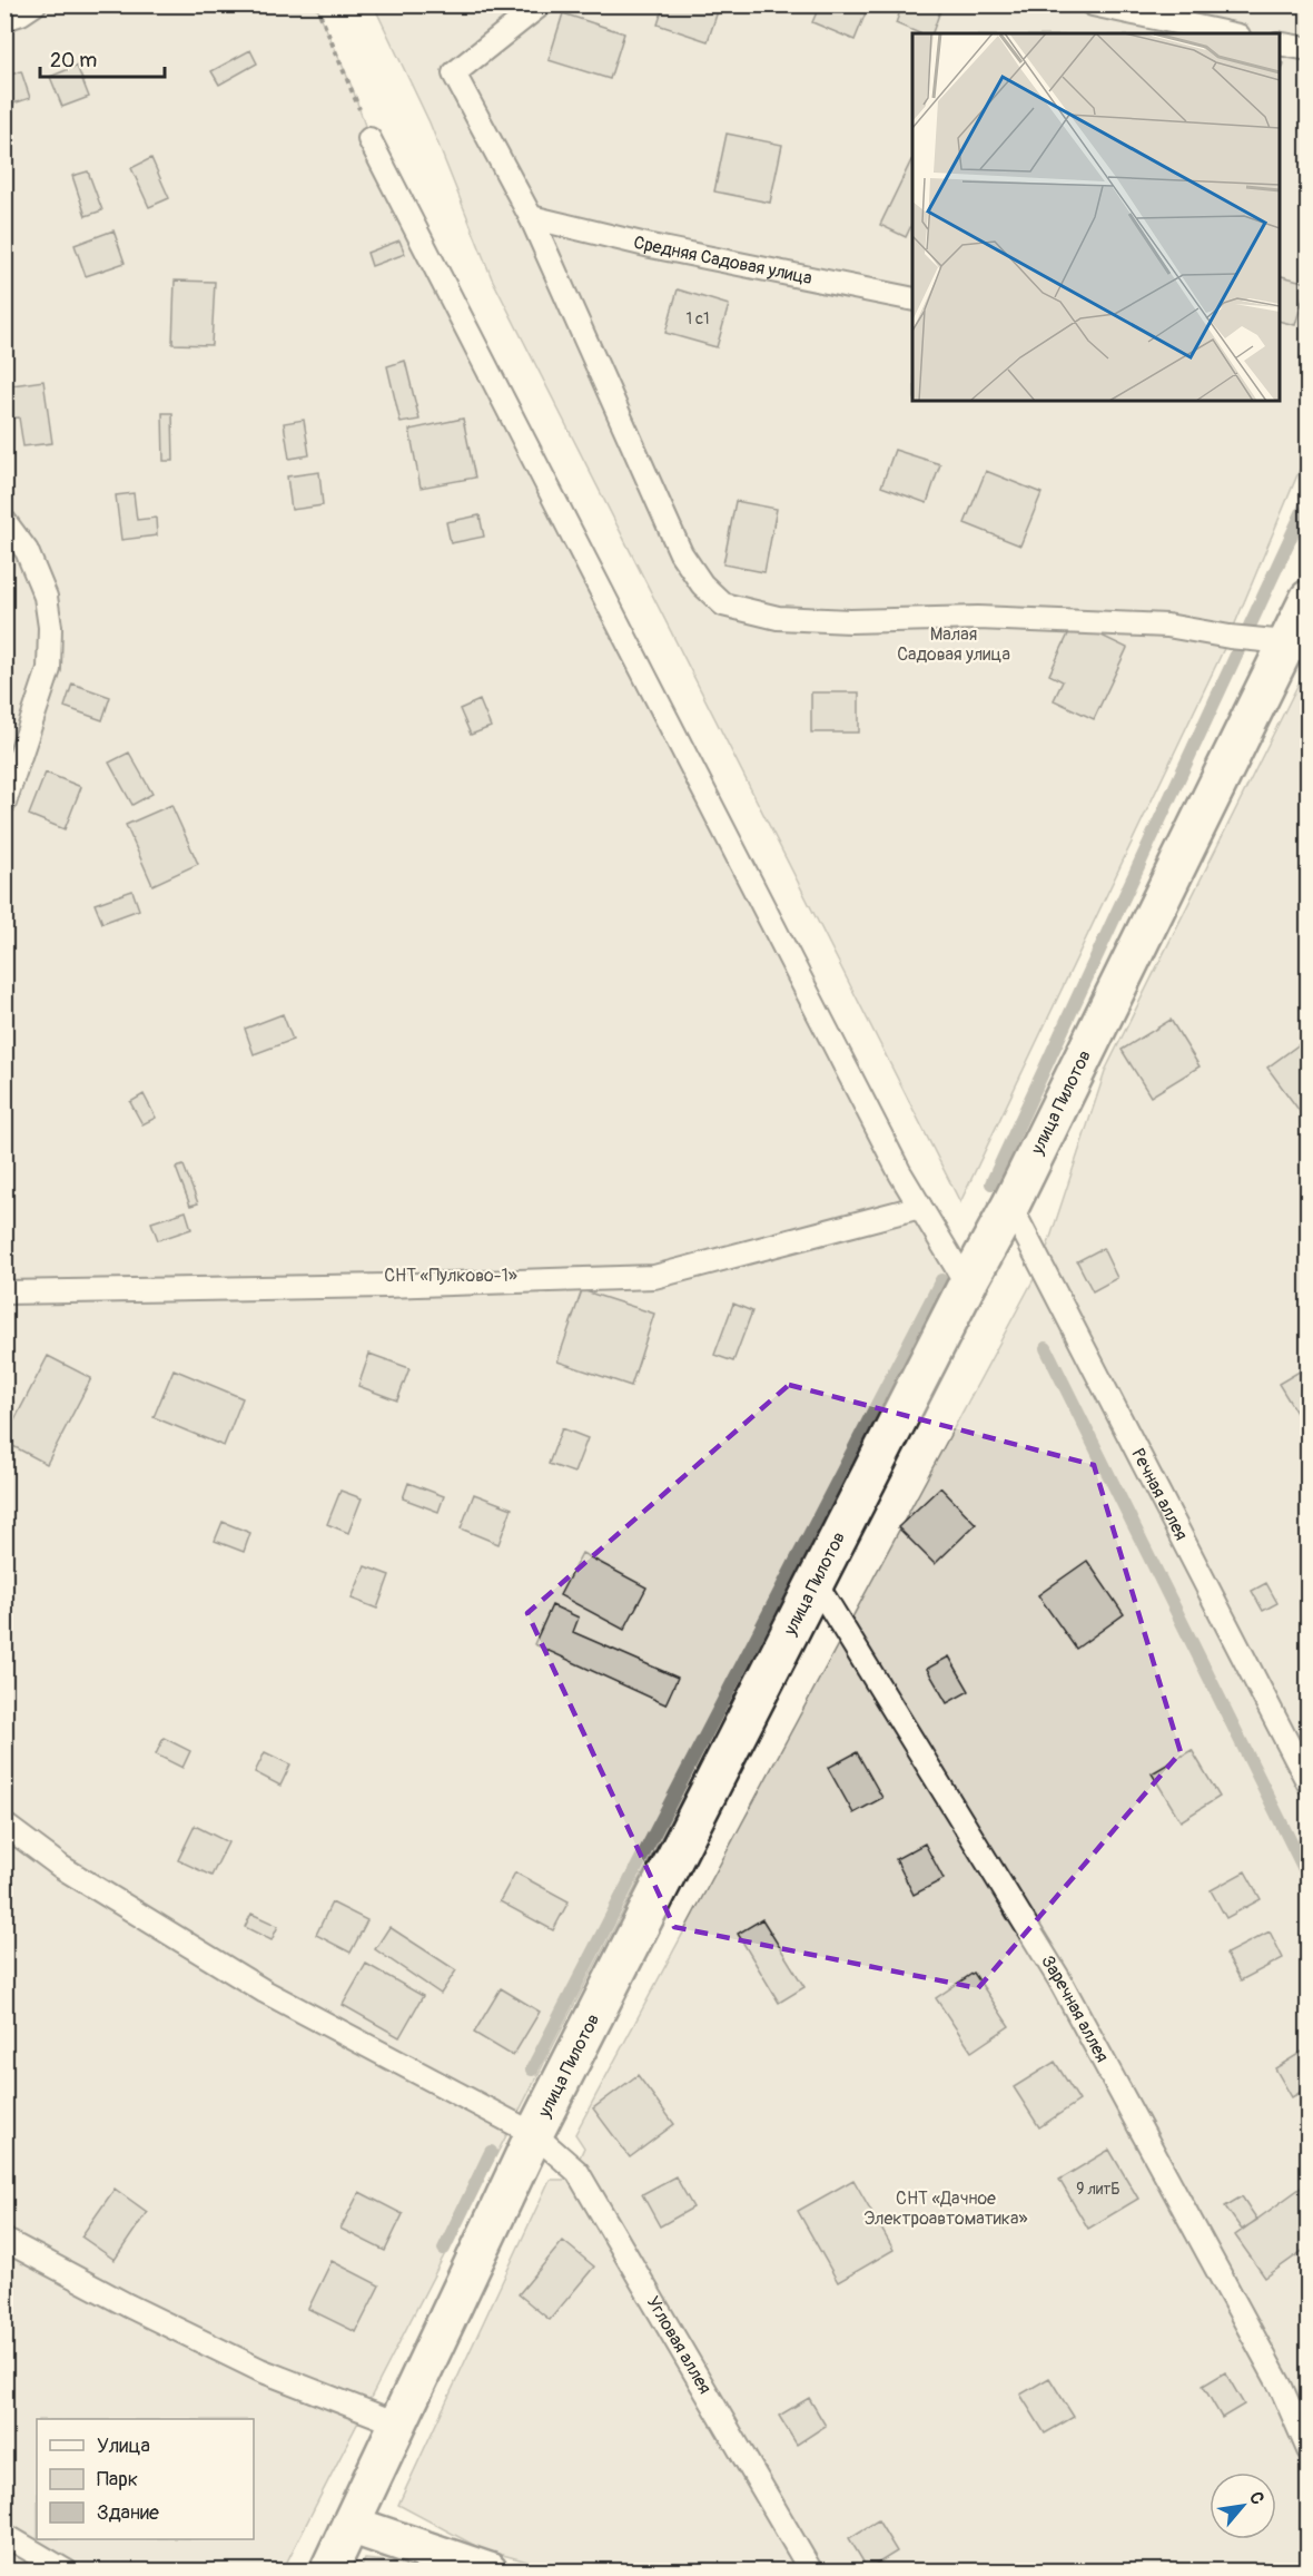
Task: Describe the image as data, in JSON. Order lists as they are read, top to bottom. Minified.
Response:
{"streets":{"street":["улица Пилотов"],"lane":["Средняя Садовая улица","Речная аллея","Заречная аллея","Угловая аллея"]},"crossings":[["улица Пилотов","Речная аллея"],["улица Пилотов","Заречная аллея"],["улица Пилотов","Угловая аллея"]],"parks":["Малая Садовая улица","СНТ «Пулково-1»","СНТ «Дачное Электроавтоматика»"],"house_numbers":["1 с1","9 литБ"],"legend":["Улица","Парк","Здание"],"scale_bar":"20 m","north":"top right"}
